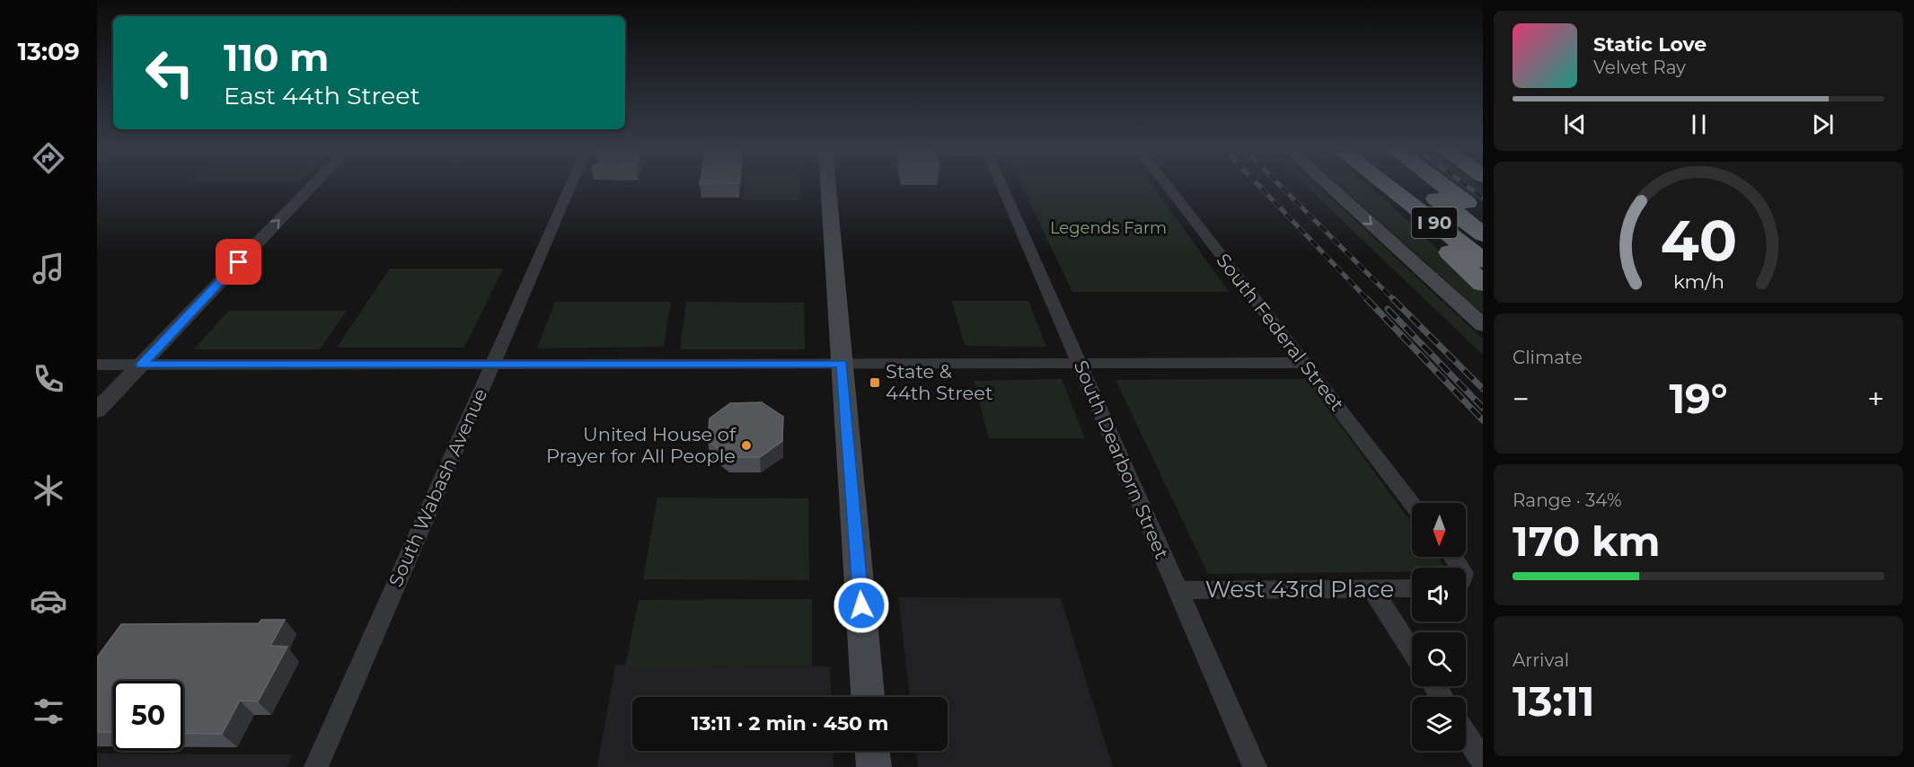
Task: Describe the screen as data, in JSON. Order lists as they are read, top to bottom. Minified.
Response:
{"streets":{"highway":["I 90"],"street":["South Federal Street","South Dearborn Street","South Wabash Avenue","West 43rd Place"]},"crossings":[["South Dearborn Street","West 43rd Place"]],"parks":["Legends Farm"],"places":{"transit":["State & 44th Street"],"other":["United House of Prayer for All People"]},"north":"bottom","page":{"tabs":"13:09","turn":["110 m","East 44th Street"],"song":["Static Love","Velvet Ray"],"tile":["Climate",["Range · 34%","170 km"],["Arrival","13:11"]],"heat":["−","19°","+"],"limit":"50","trip":"13:11 · 2 min · 450 m","gauge":["40","km/h"]}}
